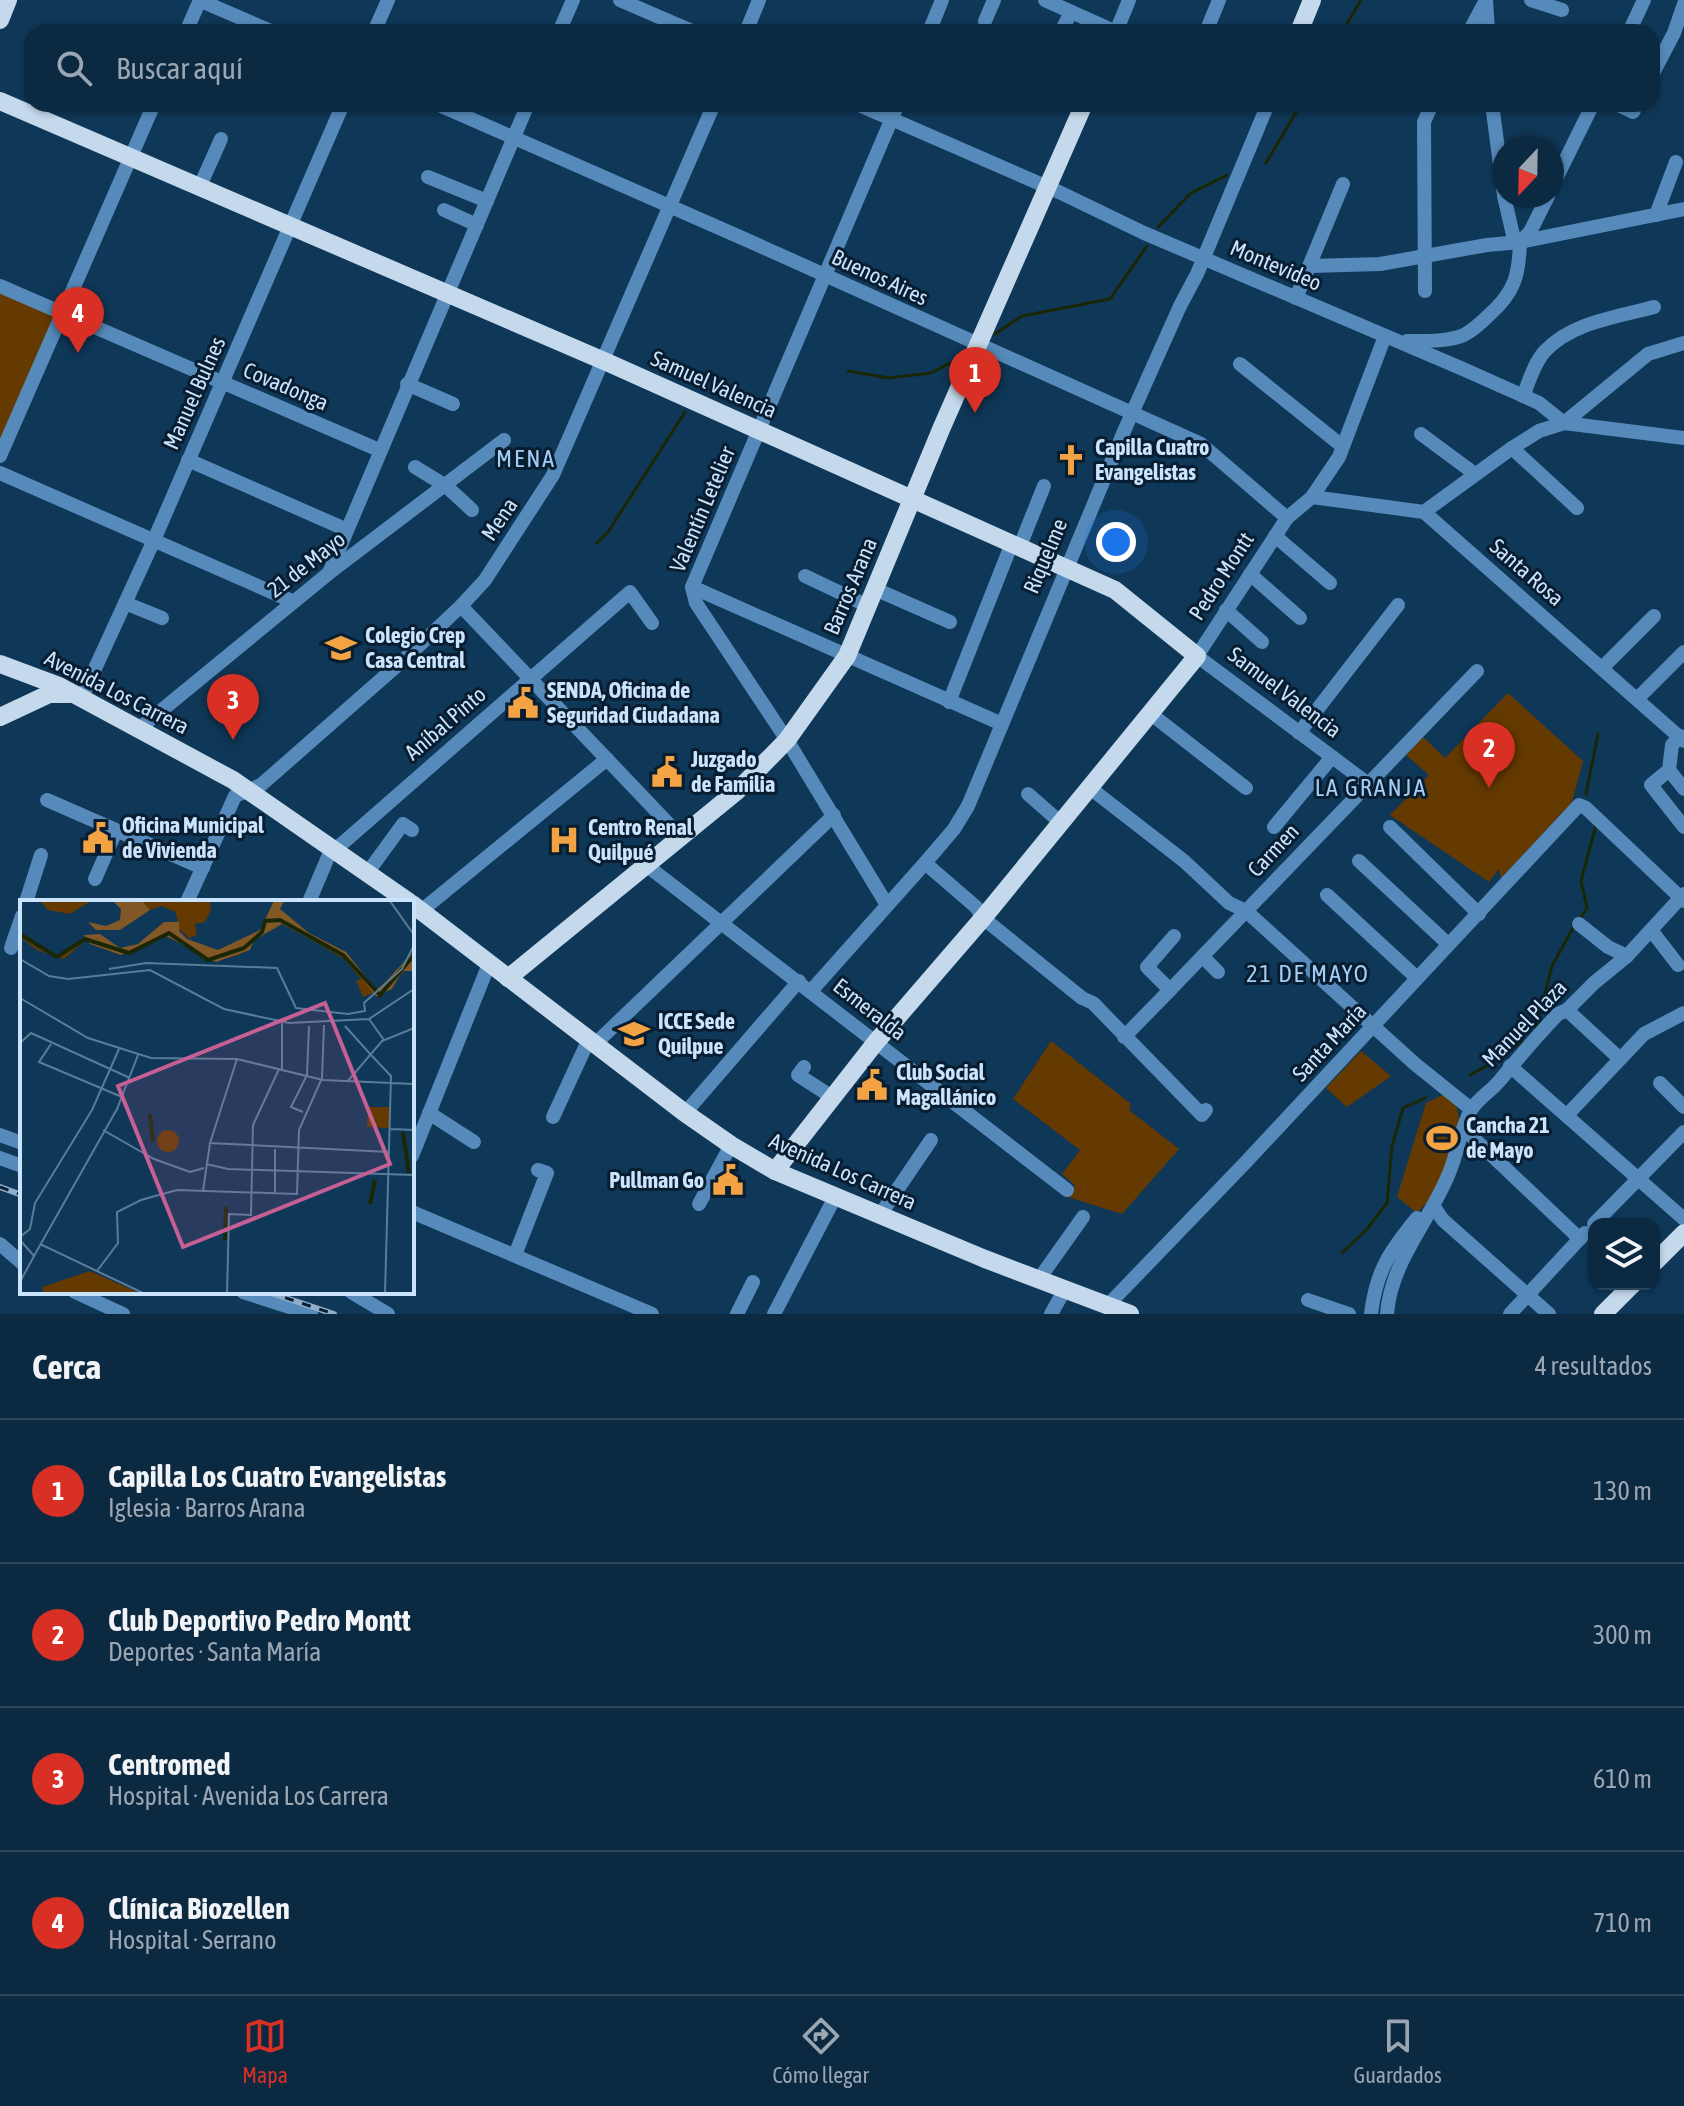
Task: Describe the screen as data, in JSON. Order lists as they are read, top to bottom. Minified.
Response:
{"streets":{"main road":["Samuel Valencia","Pedro Montt","Barros Arana","Avenida Los Carrera"],"street":["Montevideo","Buenos Aires","Covadonga","Manuel Bulnes","Valentín Letelier","Mena","Riquelme","21 de Mayo","Santa Rosa","Aníbal Pinto","Carmen","Esmeralda","Manuel Plaza","Santa María"]},"crossings":[["Montevideo","Valentín Letelier"],["Montevideo","Riquelme"],["Montevideo","Pedro Montt"],["Montevideo","Barros Arana"],["Buenos Aires","Valentín Letelier"],["Buenos Aires","Mena"],["Buenos Aires","Riquelme"],["Buenos Aires","Pedro Montt"],["Buenos Aires","Barros Arana"],["Samuel Valencia","Manuel Bulnes"],["Samuel Valencia","Valentín Letelier"],["Samuel Valencia","Mena"],["Samuel Valencia","Riquelme"],["Samuel Valencia","Pedro Montt"],["Samuel Valencia","Barros Arana"],["Samuel Valencia","Carmen"],["Covadonga","Manuel Bulnes"],["Manuel Bulnes","Avenida Los Carrera"],["Valentín Letelier","Riquelme"],["Valentín Letelier","Barros Arana"],["Mena","Avenida Los Carrera"],["Riquelme","Esmeralda"],["21 de Mayo","Avenida Los Carrera"],["Pedro Montt","Avenida Los Carrera"],["Pedro Montt","Esmeralda"],["Barros Arana","Avenida Los Carrera"],["Barros Arana","Esmeralda"],["Avenida Los Carrera","Aníbal Pinto"],["Avenida Los Carrera","Santa María"],["Manuel Plaza","Santa María"]],"districts":["MENA","LA GRANJA","21 DE MAYO"],"places":{"church":["Capilla Cuatro Evangelistas"],"school or university":["Colegio Crep Casa Central","ICCE Sede Quilpue"],"public building":["SENDA, Oficina de Seguridad Ciudadana","Juzgado de Familia","Oficina Municipal de Vivienda","Club Social Magallánico","Pullman Go"],"hospital":["Centro Renal Quilpué"],"sports":["Cancha 21 de Mayo"]},"north":"bottom","page":{"search":"Buscar aquí","pins":["4","1","3","2"],"heading":["Cerca","4 resultados"],"list":[{"mark":"1","name":"Capilla Los Cuatro Evangelistas","note":"Iglesia · Barros Arana","value":"130 m"},{"mark":"2","name":"Club Deportivo Pedro Montt","note":"Deportes · Santa María","value":"300 m"},{"mark":"3","name":"Centromed","note":"Hospital · Avenida Los Carrera","value":"610 m"},{"mark":"4","name":"Clínica Biozellen","note":"Hospital · Serrano","value":"710 m"}],"nav":["Mapa","Cómo llegar","Guardados"]}}
